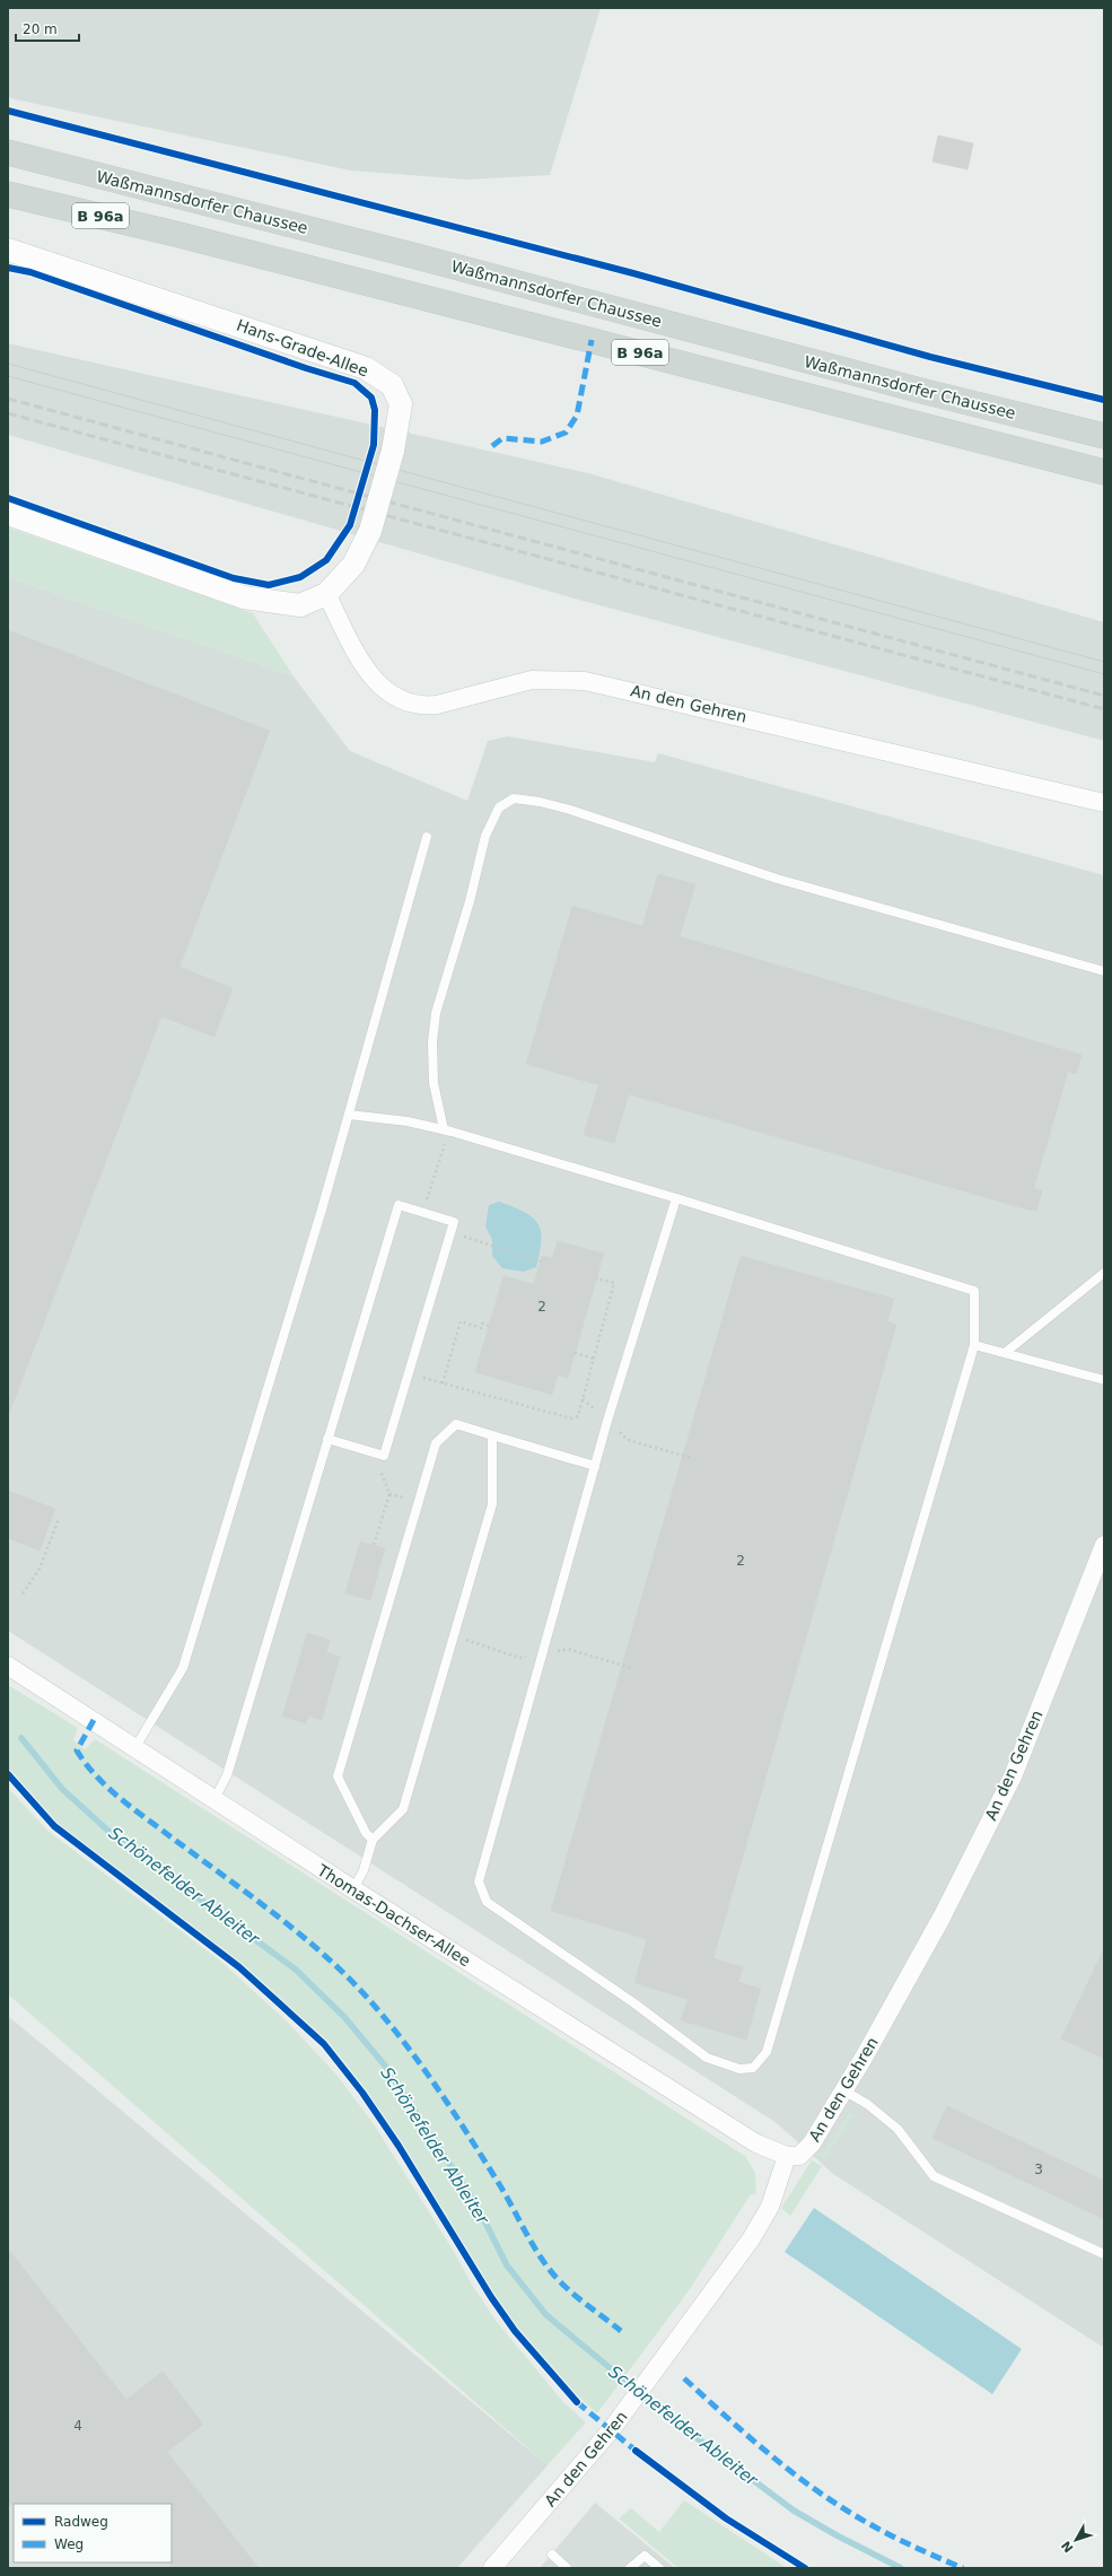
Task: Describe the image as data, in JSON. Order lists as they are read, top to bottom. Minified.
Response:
{"streets":{"main road":["Waßmannsdorfer Chaussee","B 96a"],"street":["Hans-Grade-Allee","An den Gehren","Thomas-Dachser-Allee"]},"crossings":[["Hans-Grade-Allee","An den Gehren"],["An den Gehren","Thomas-Dachser-Allee"]],"water":["Schönefelder Ableiter"],"house_numbers":["2","2","3","4"],"legend":["Radweg","Weg"],"scale_bar":"20 m","north":"bottom left"}
